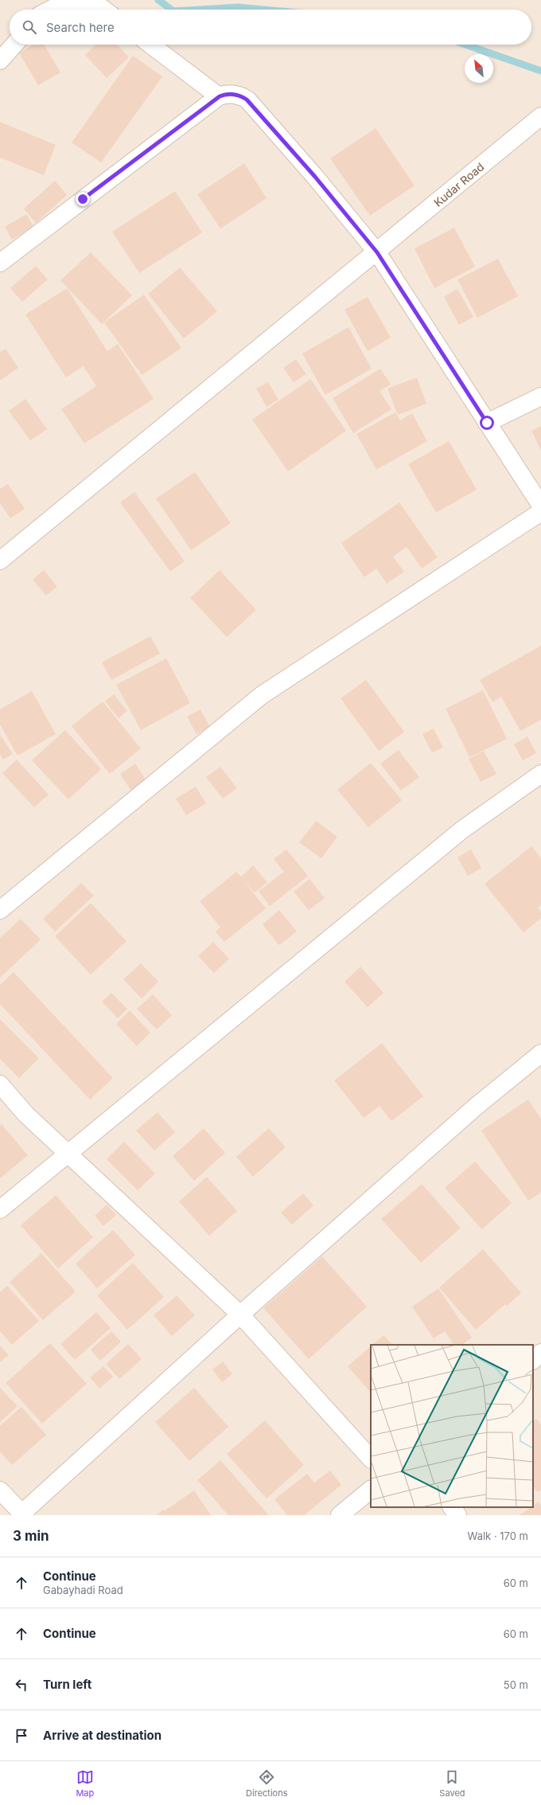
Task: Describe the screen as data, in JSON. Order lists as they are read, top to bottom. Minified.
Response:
{"streets":{"street":["Kudar Road"]},"north":"top left","page":{"search":"Search here","heading":["3 min","Walk · 170 m"],"list":[["Continue","Gabayhadi Road","60 m"],["Continue","60 m"],["Turn left","50 m"],"Arrive at destination"],"nav":["Map","Directions","Saved"]}}
